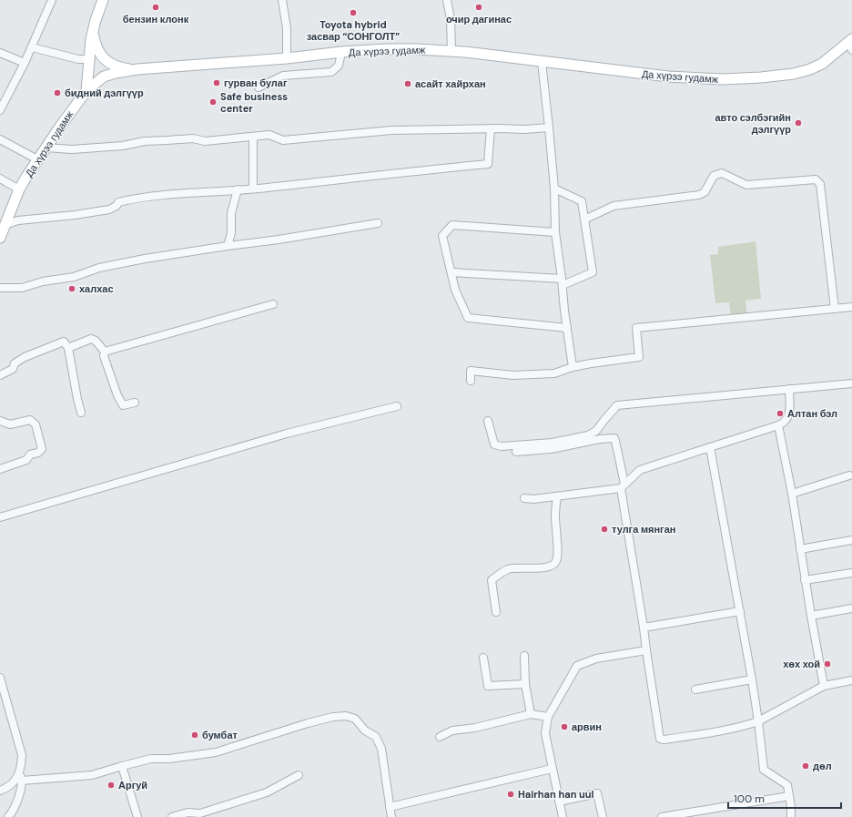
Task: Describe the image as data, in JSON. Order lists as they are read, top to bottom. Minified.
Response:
{"streets":{"main road":["Да хүрээ гудамж"]},"places":["бензин клонк","очир дагинас","Toyota hybrid засвар “СОНГОЛТ”","гурван булаг","асайт хайрхан","бидний дэлгүүр","Safe business center","авто сэлбэгийн дэлгүүр","халхас","Алтан бэл","тулга мянган","хөх хой","арвин","бумбат","дөл","Аргуй","Hairhan han uul"],"scale_bar":"100 m"}
